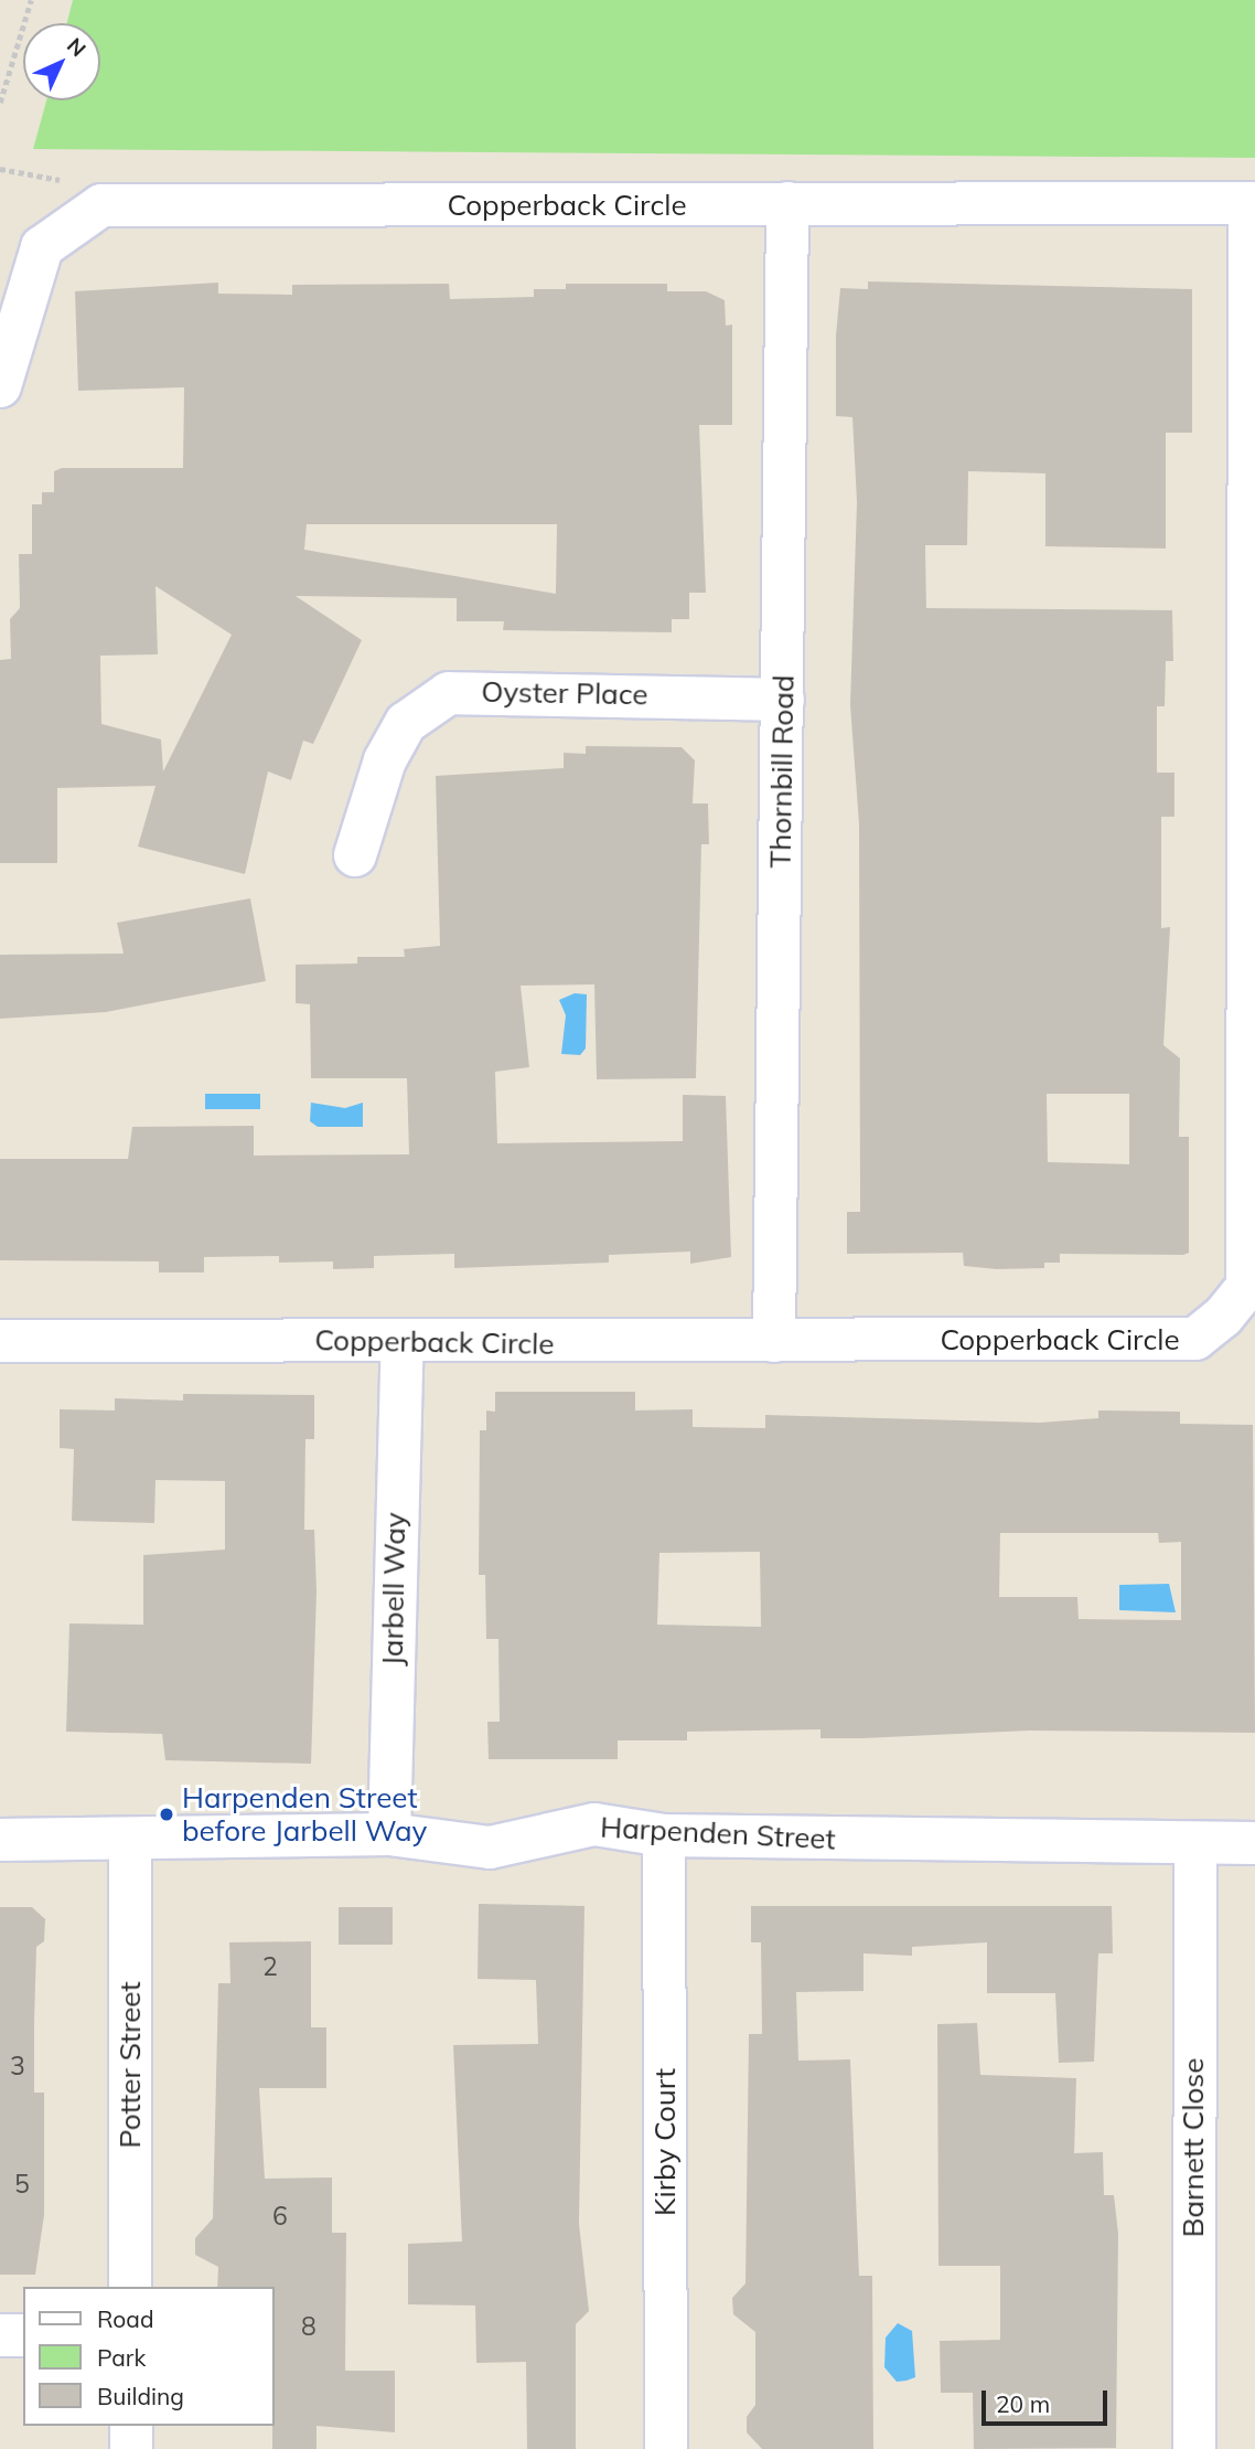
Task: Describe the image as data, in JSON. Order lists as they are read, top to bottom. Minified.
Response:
{"streets":{"street":["Copperback Circle","Oyster Place","Thornbill Road","Jarbell Way","Harpenden Street","Potter Street","Kirby Court","Barnett Close"]},"crossings":[["Copperback Circle","Thornbill Road"],["Copperback Circle","Jarbell Way"],["Oyster Place","Thornbill Road"],["Jarbell Way","Harpenden Street"],["Harpenden Street","Potter Street"],["Harpenden Street","Kirby Court"],["Harpenden Street","Barnett Close"]],"places":["Harpenden Street before Jarbell Way"],"house_numbers":["2","3","5","6","8"],"legend":["Road","Park","Building"],"scale_bar":"20 m","north":"top right"}
